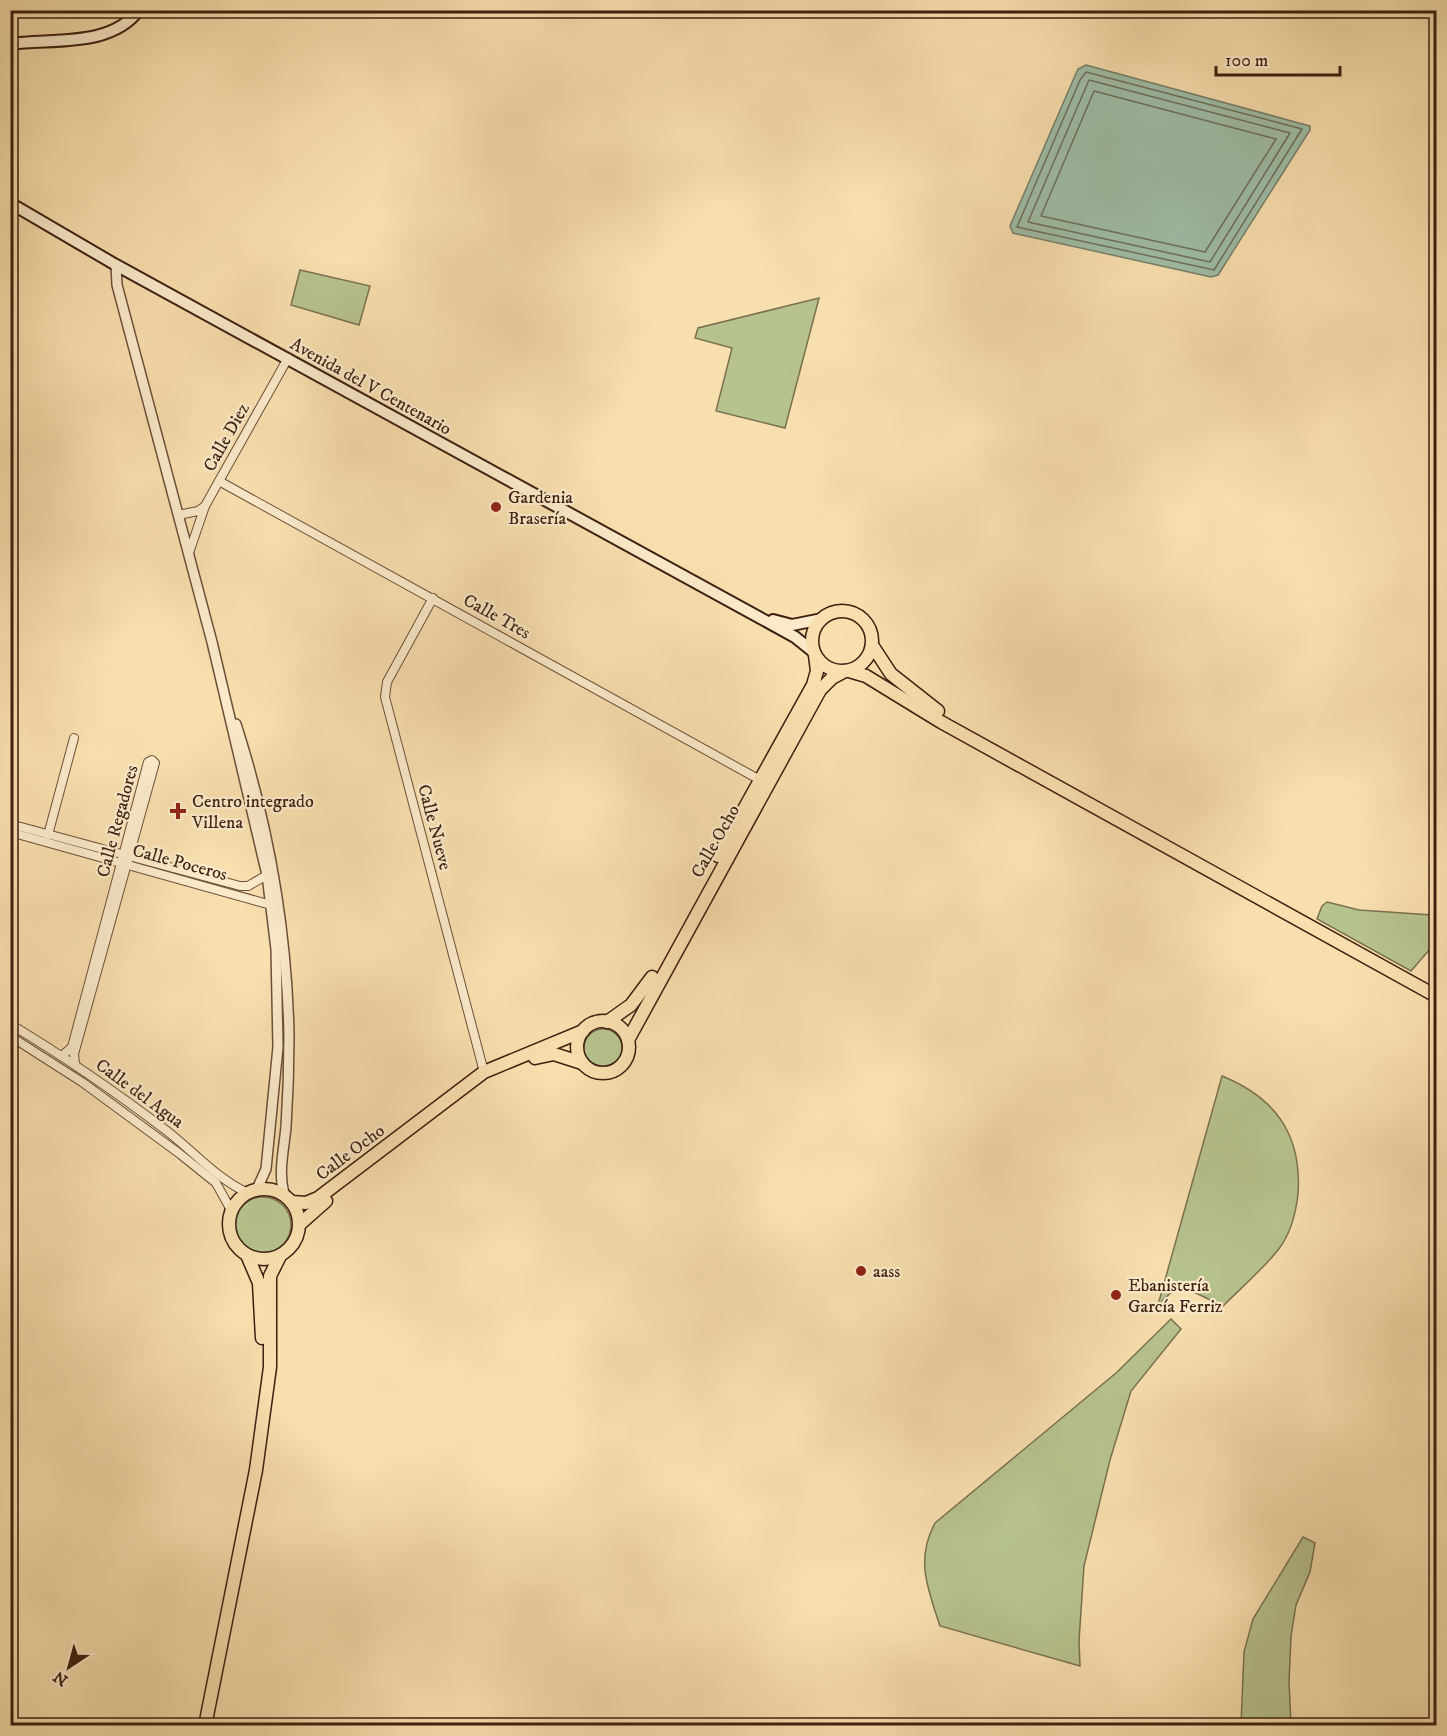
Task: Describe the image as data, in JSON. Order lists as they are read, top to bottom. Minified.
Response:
{"streets":{"main road":["Avenida del V Centenario","Calle Ocho"],"street":["Calle Diez","Calle Tres","Calle Regadores","Calle Nueve","Calle Poceros","Calle del Agua"]},"crossings":[["Avenida del V Centenario","Calle Diez"],["Avenida del V Centenario","Calle Ocho"],["Calle Diez","Calle Tres"],["Calle Tres","Calle Nueve"],["Calle Tres","Calle Ocho"],["Calle Regadores","Calle Poceros"],["Calle Regadores","Calle del Agua"],["Calle Nueve","Calle Ocho"],["Calle Ocho","Calle del Agua"]],"places":{"other":["Gardenia Brasería","aass","Ebanistería García Ferriz"],"health":["Centro integrado Villena"]},"scale_bar":"100 m","north":"bottom left"}
